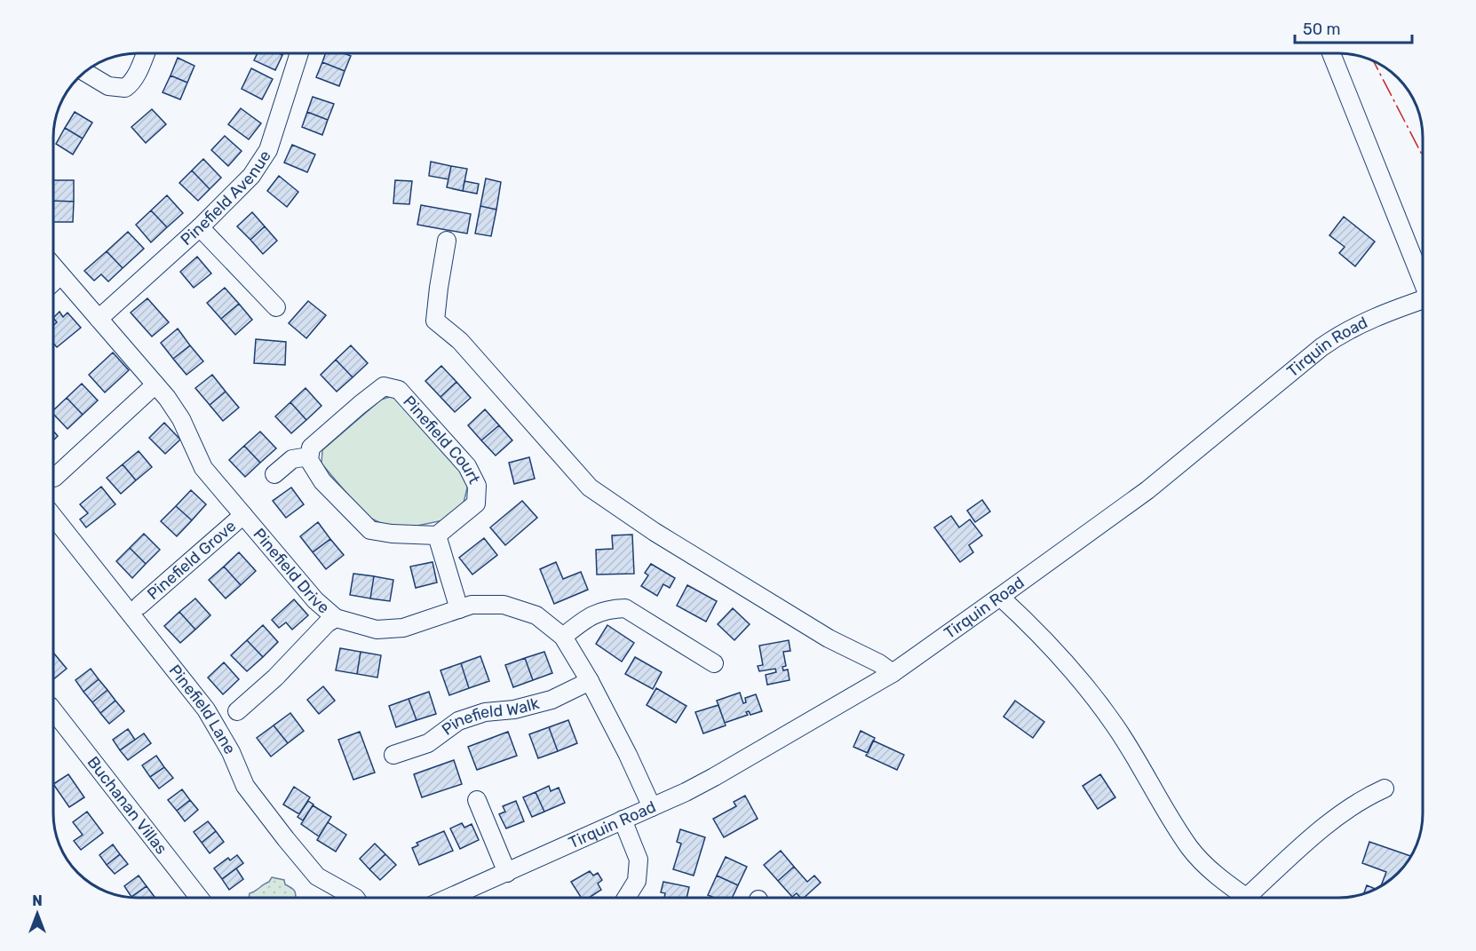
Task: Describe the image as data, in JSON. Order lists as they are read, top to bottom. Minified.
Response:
{"streets":{"street":["Pinefield Avenue","Tirquin Road","Pinefield Court","Pinefield Grove","Pinefield Drive","Pinefield Lane","Pinefield Walk","Buchanan Villas"]},"crossings":[["Pinefield Avenue","Pinefield Drive"],["Tirquin Road","Pinefield Drive"],["Pinefield Grove","Pinefield Drive"],["Pinefield Drive","Pinefield Walk"]],"scale_bar":"50 m","north":"top"}
